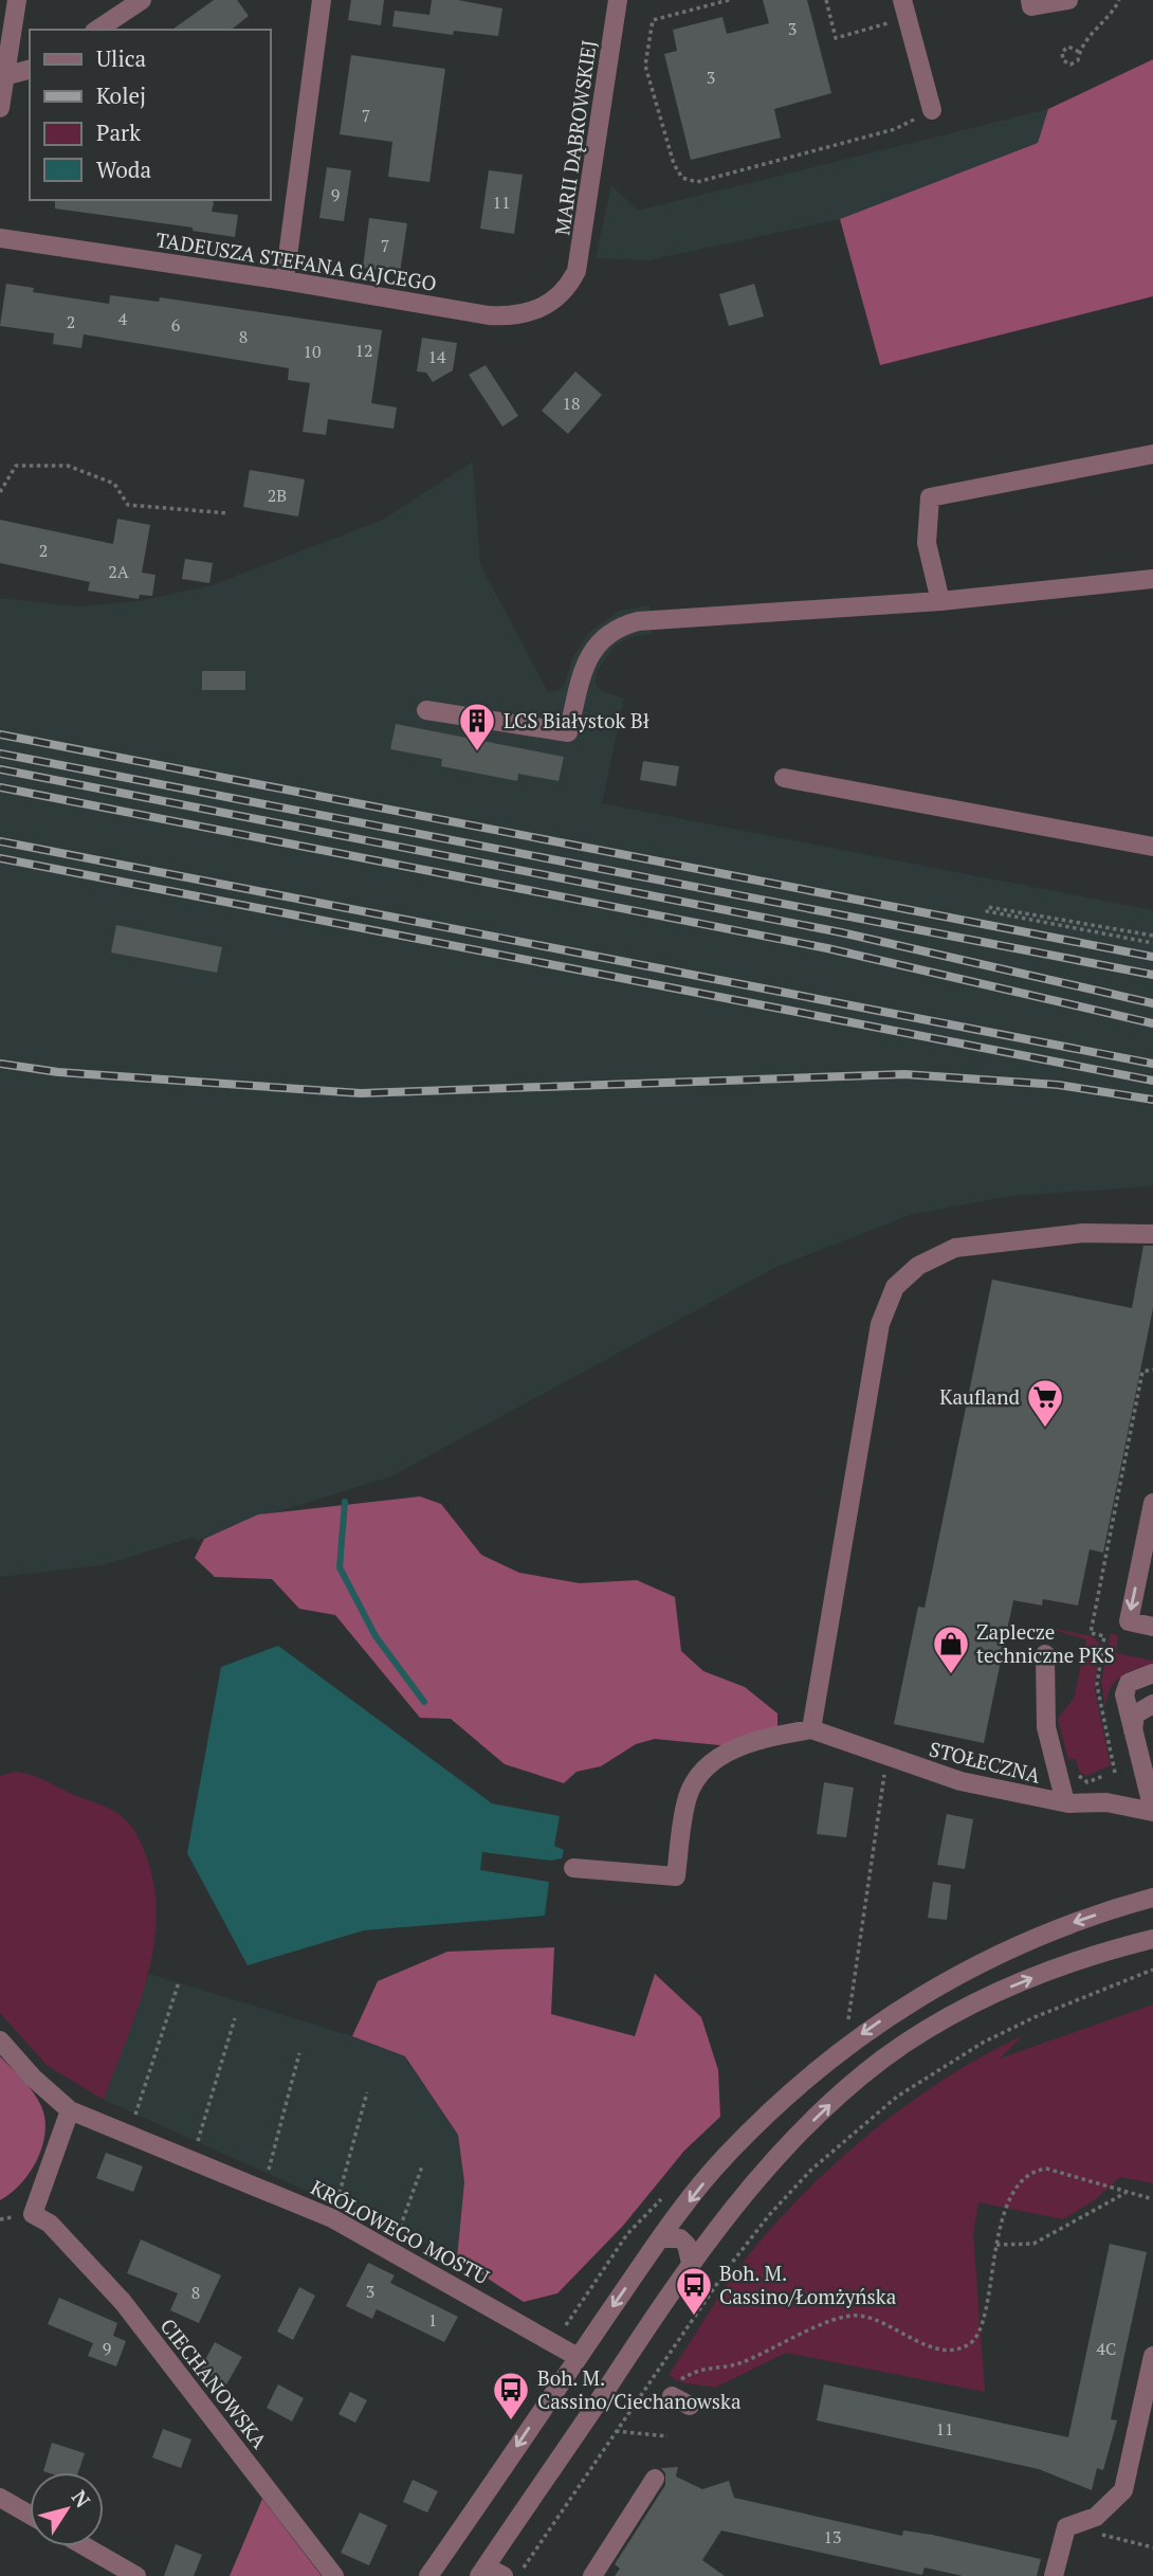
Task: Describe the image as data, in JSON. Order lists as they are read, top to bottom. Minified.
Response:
{"streets":{"street":["MARII DĄBROWSKIEJ","TADEUSZA STEFANA GAJCEGO","STOŁECZNA","KRÓLOWEGO MOSTU","CIECHANOWSKA"]},"crossings":[["MARII DĄBROWSKIEJ","TADEUSZA STEFANA GAJCEGO"],["KRÓLOWEGO MOSTU","CIECHANOWSKA"]],"places":{"building":["LCS Białystok Bł"],"supermarket":["Kaufland"],"shop":["Zaplecze techniczne PKS"],"bus stop":["Boh. M. Cassino/Łomżyńska","Boh. M. Cassino/Ciechanowska"]},"house_numbers":["3","3","7","9","11","7","4","2","6","8","12","10","14","18","2B","2","2A","3","8","1","9","4C","11","13"],"legend":["Ulica","Kolej","Park","Woda"],"north":"top right"}
